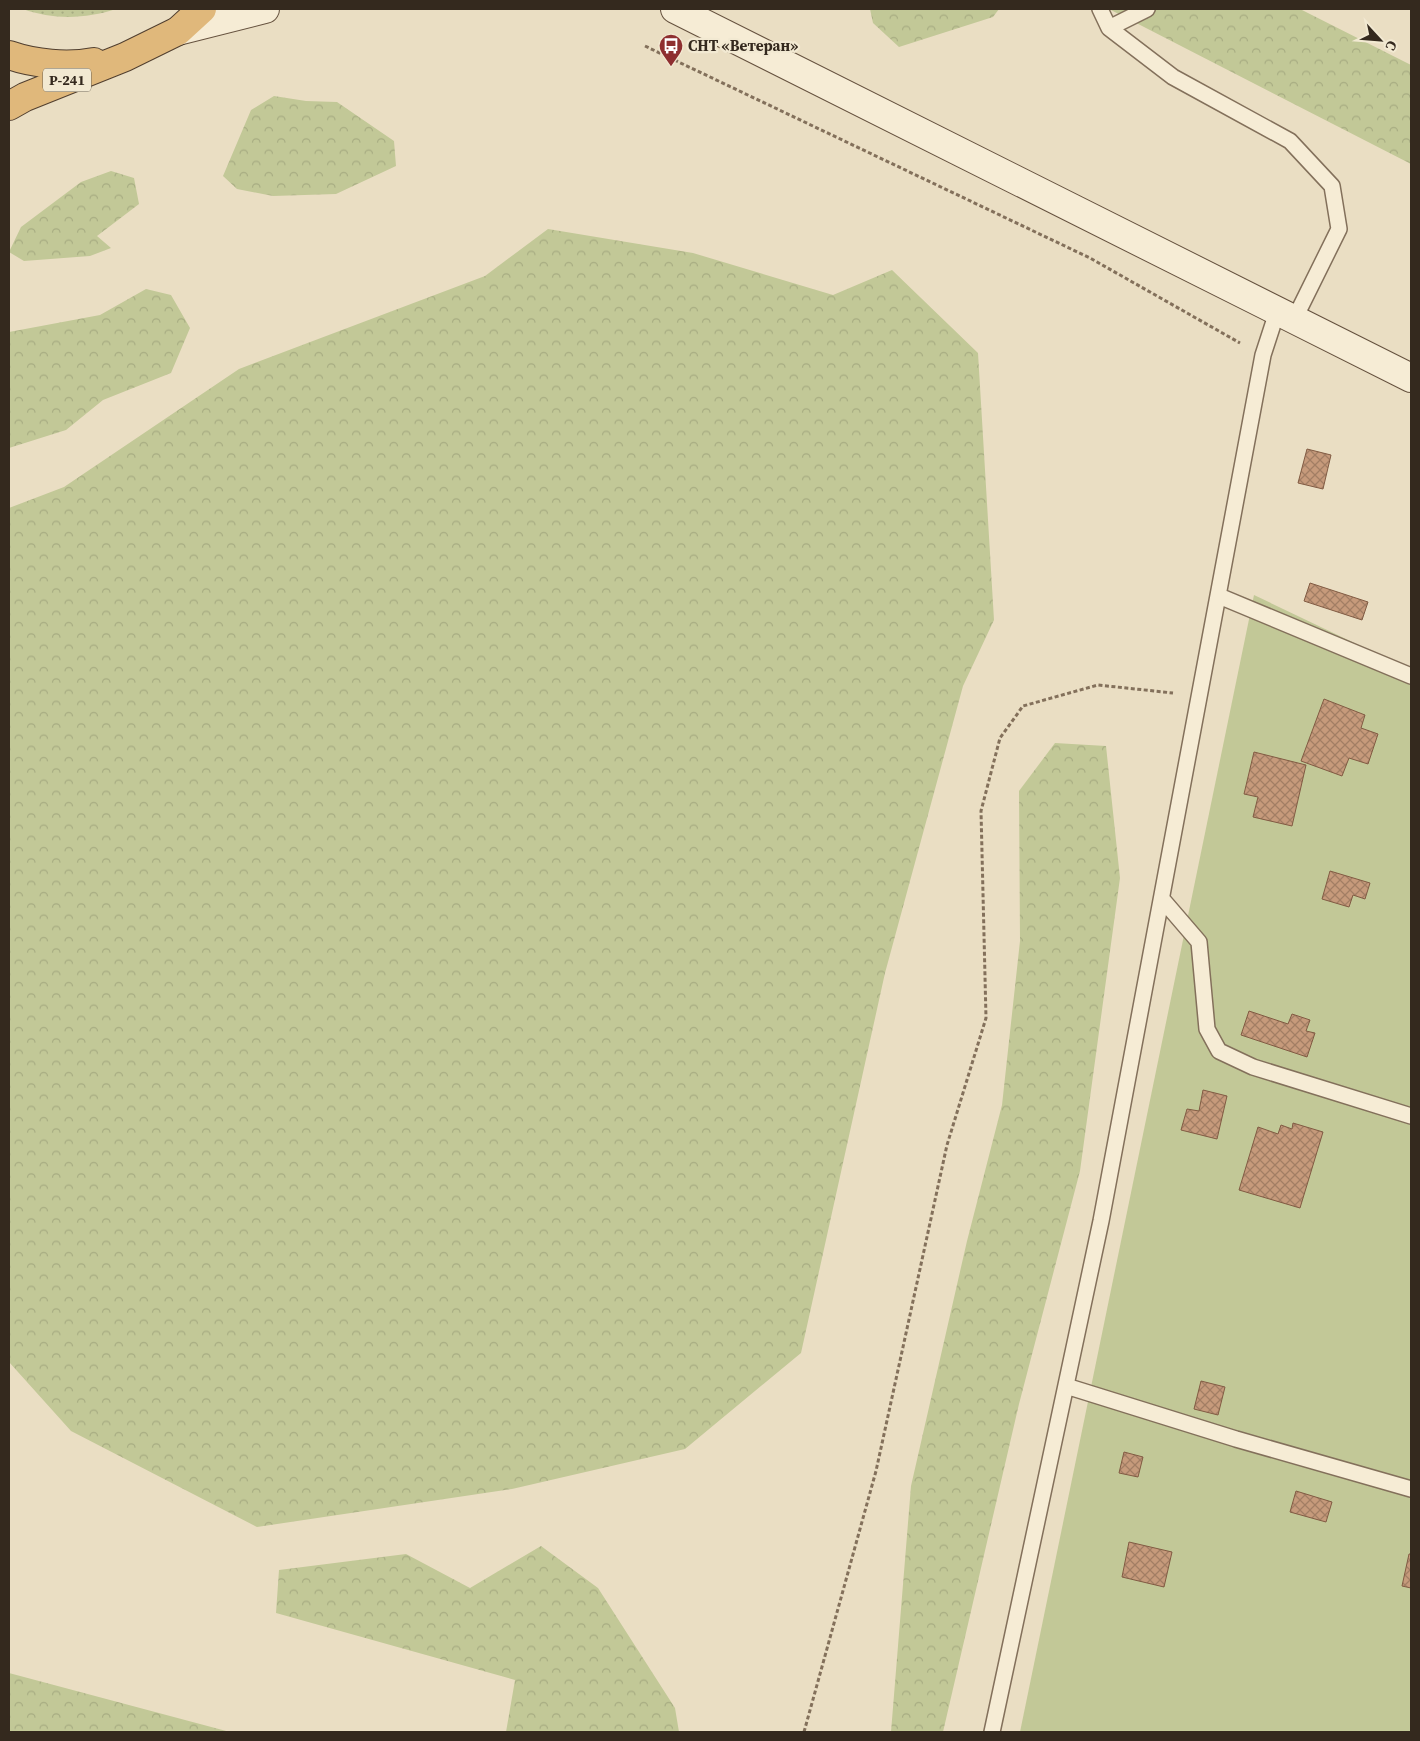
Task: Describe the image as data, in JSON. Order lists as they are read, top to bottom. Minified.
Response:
{"streets":{"highway":["Р-241"]},"places":{"bus stop":["СНТ «Ветеран»"]},"north":"bottom right"}
